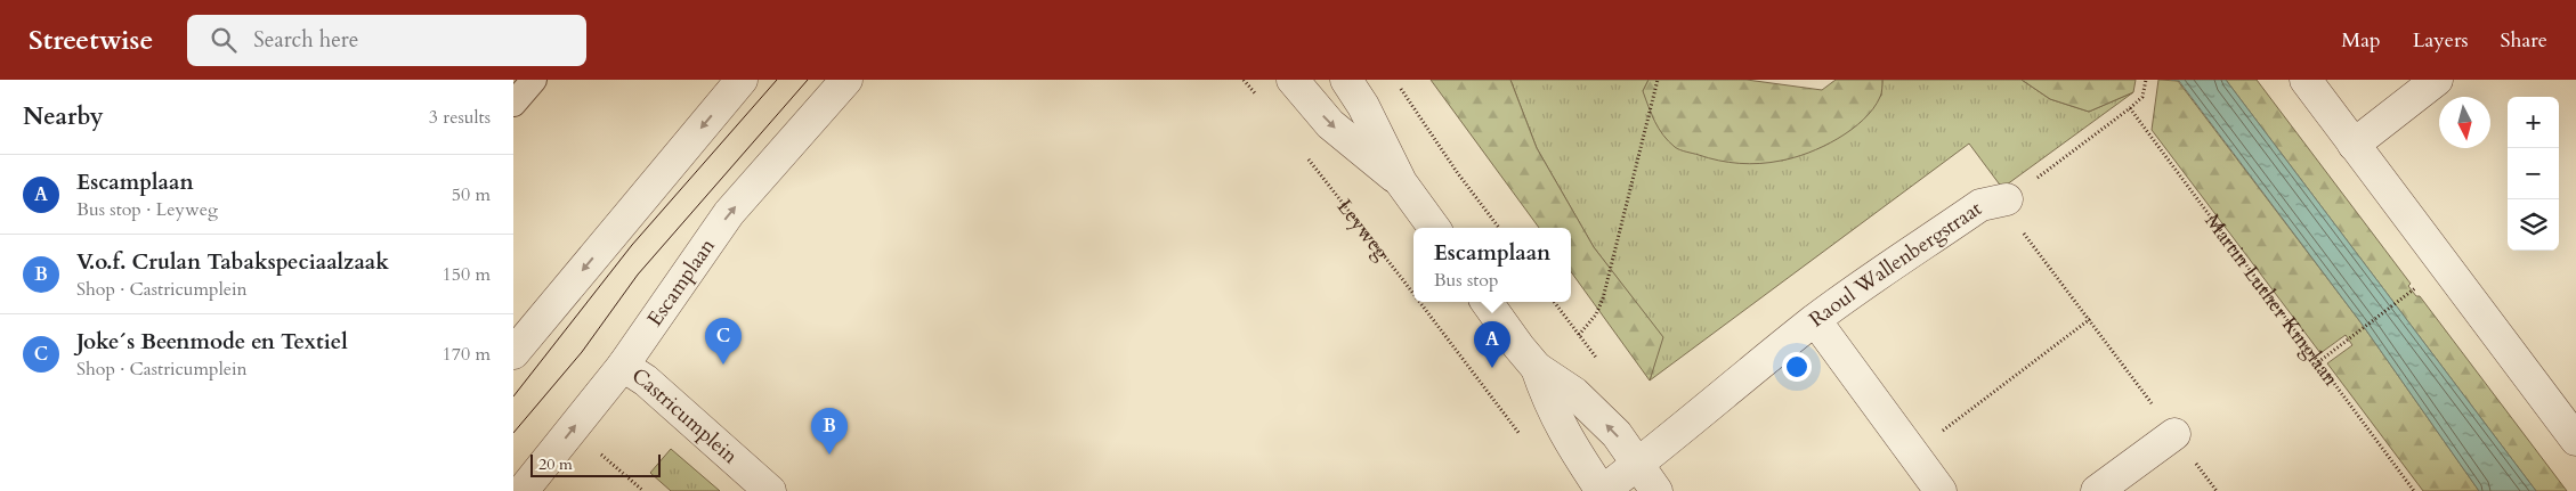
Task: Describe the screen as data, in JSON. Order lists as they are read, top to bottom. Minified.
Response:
{"streets":{"street":["Raoul Wallenbergstraat","Escamplaan","Castricumplein"],"path":["Leyweg","Martin Luther Kinglaan"]},"crossings":[["Escamplaan","Castricumplein"]],"scale_bar":"20 m","north":"bottom","page":{"header":"Streetwise","search":"Search here","nav":["Map","Layers","Share"],"heading":["Nearby","3 results"],"map_buttons":["+","−"],"list":[{"mark":"A","name":"Escamplaan","note":"Bus stop · Leyweg","value":"50 m"},{"mark":"B","name":"V.o.f. Crulan Tabakspeciaalzaak","note":"Shop · Castricumplein","value":"150 m"},{"mark":"C","name":"Joke´s Beenmode en Textiel","note":"Shop · Castricumplein","value":"170 m"}],"popup":["Escamplaan","Bus stop"],"pins":["C","A","B"],"scale":"20 m"}}
